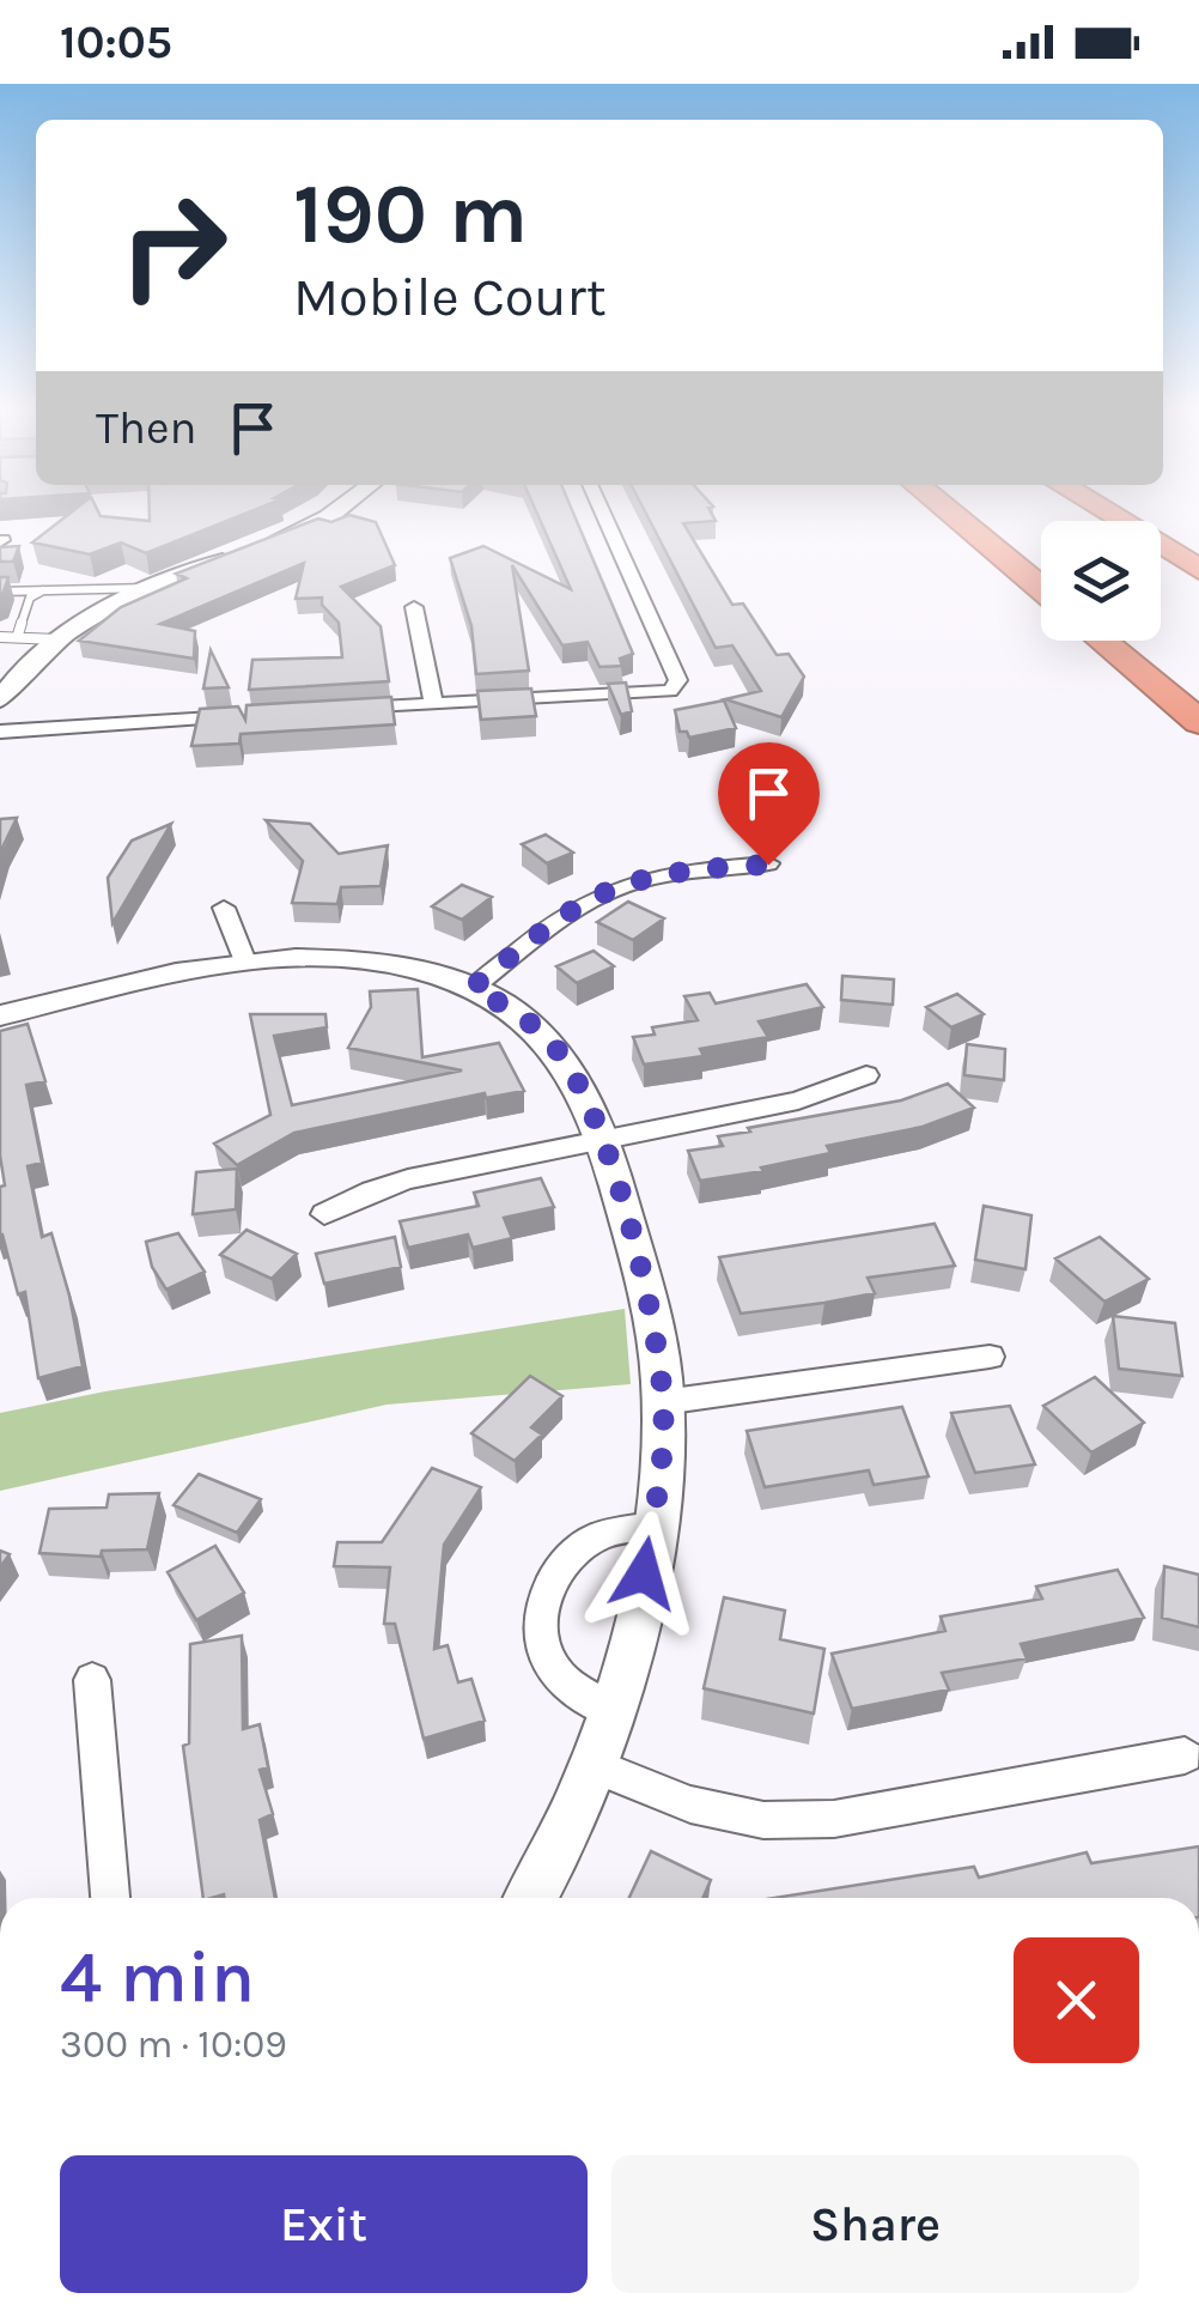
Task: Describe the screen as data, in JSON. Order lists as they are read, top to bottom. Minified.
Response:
{"page":{"status":"10:05","turn":["190 m","Mobile Court"],"then":"Then","heading":["4 min","300 m · 10:09"],"buttons":["Exit","Share"]}}
